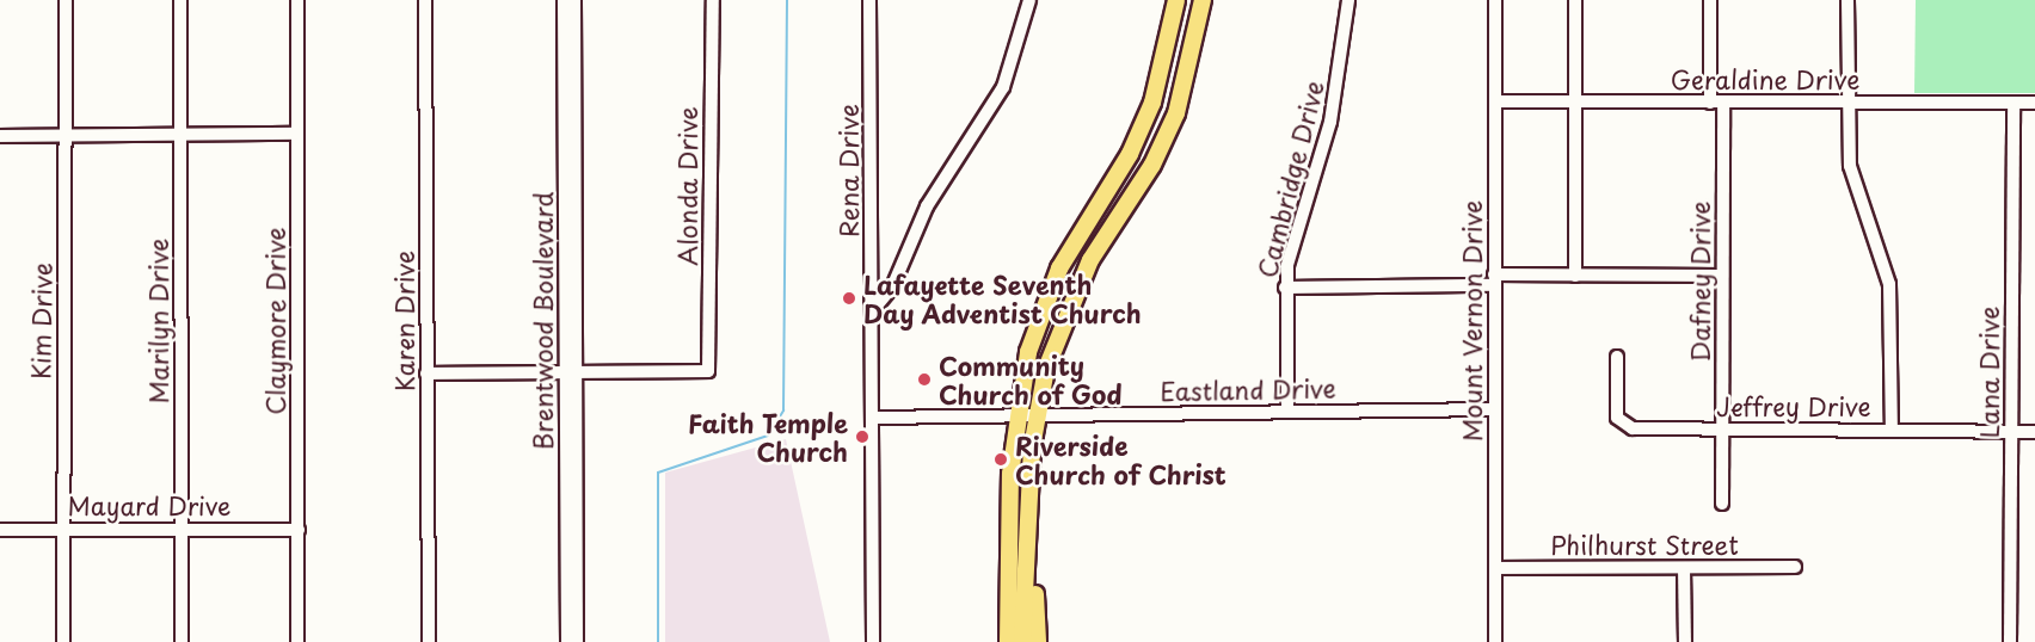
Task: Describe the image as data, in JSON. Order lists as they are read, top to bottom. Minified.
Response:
{"streets":{"street":["Geraldine Drive","Rena Drive","Cambridge Drive","Alonda Drive","Dafney Drive","Kim Drive","Marilyn Drive","Claymore Drive","Karen Drive","Brentwood Boulevard","Mount Vernon Drive","Lana Drive","Eastland Drive","Jeffrey Drive","Mayard Drive","Philhurst Street"]},"crossings":[["Geraldine Drive","Dafney Drive"],["Geraldine Drive","Mount Vernon Drive"],["Geraldine Drive","Lana Drive"],["Rena Drive","Eastland Drive"],["Cambridge Drive","Eastland Drive"],["Alonda Drive","Brentwood Boulevard"],["Dafney Drive","Jeffrey Drive"],["Kim Drive","Mayard Drive"],["Marilyn Drive","Mayard Drive"],["Claymore Drive","Mayard Drive"],["Mount Vernon Drive","Eastland Drive"],["Mount Vernon Drive","Philhurst Street"],["Lana Drive","Jeffrey Drive"]],"places":["Lafayette Seventh Day Adventist Church","Community Church of God","Faith Temple Church","Riverside Church of Christ"]}
